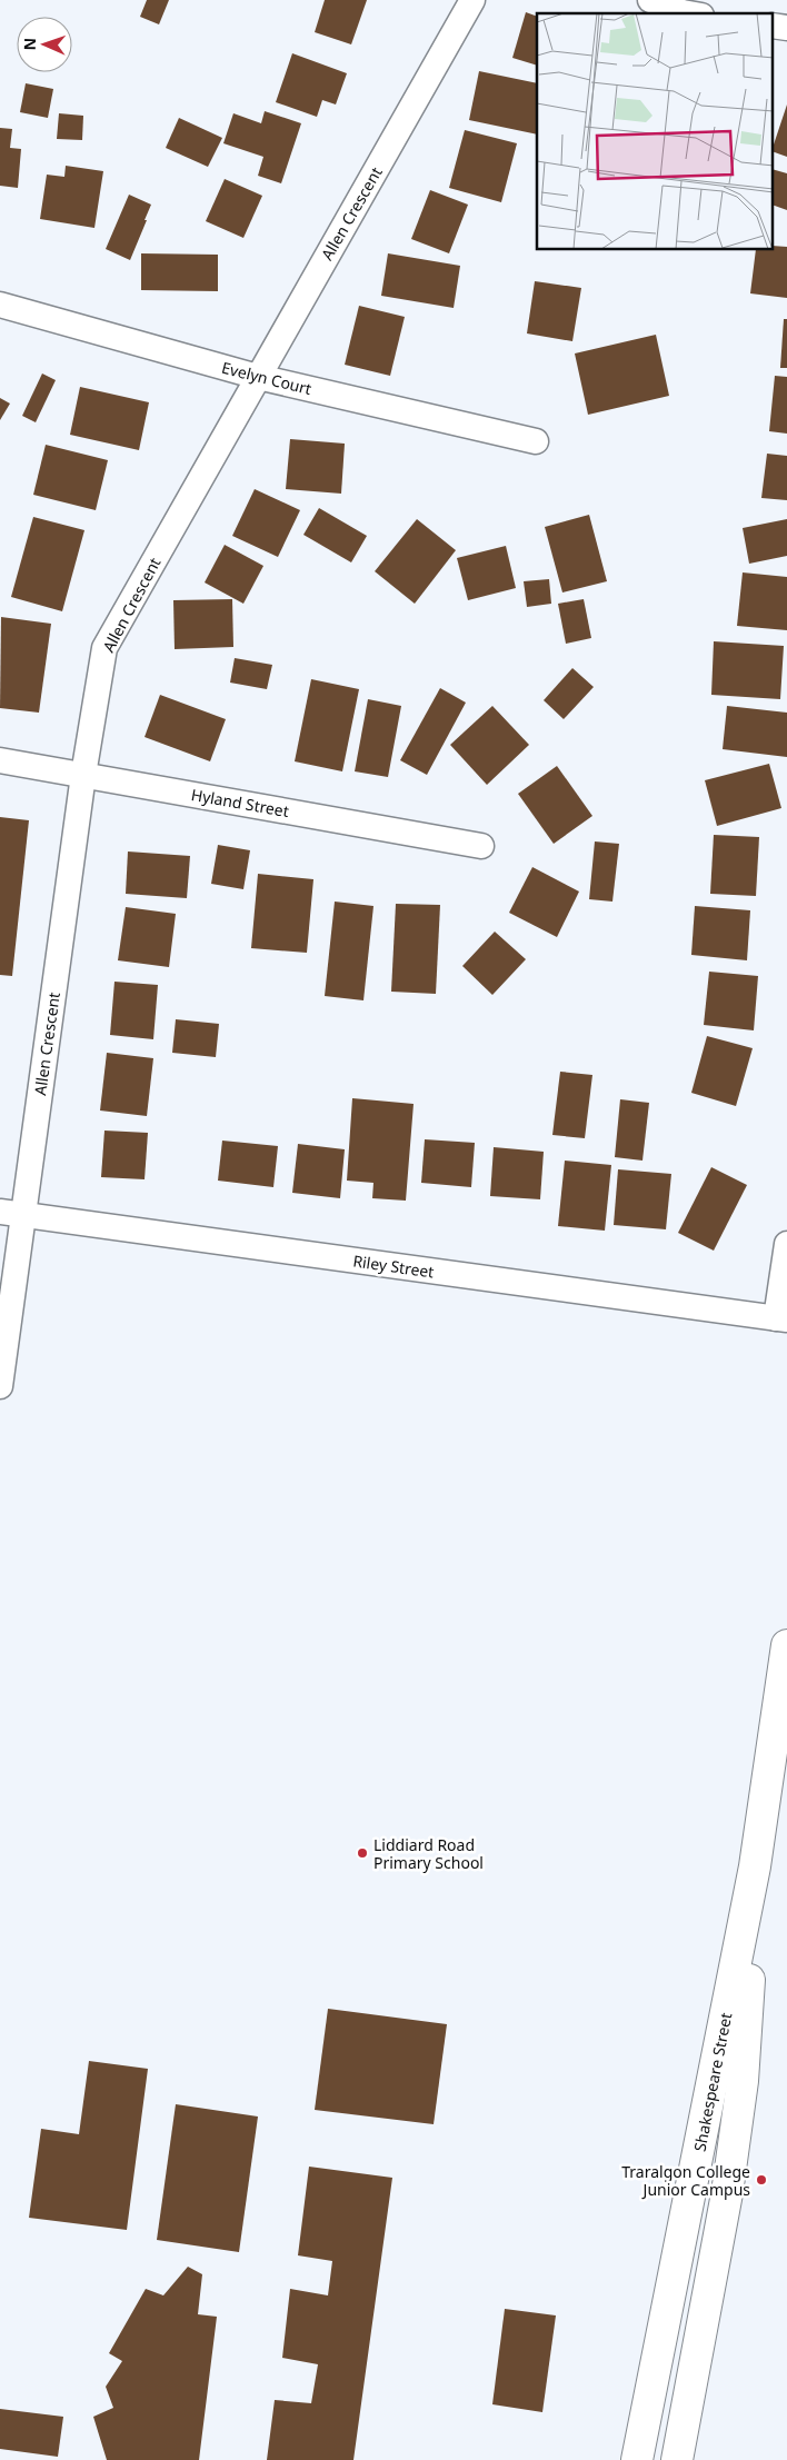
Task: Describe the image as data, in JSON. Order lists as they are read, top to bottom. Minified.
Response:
{"streets":{"street":["Allen Crescent","Evelyn Court","Hyland Street","Riley Street","Shakespeare Street"]},"crossings":[["Allen Crescent","Evelyn Court"],["Allen Crescent","Hyland Street"],["Allen Crescent","Riley Street"]],"places":["Liddiard Road Primary School","Traralgon College Junior Campus"],"north":"left"}
